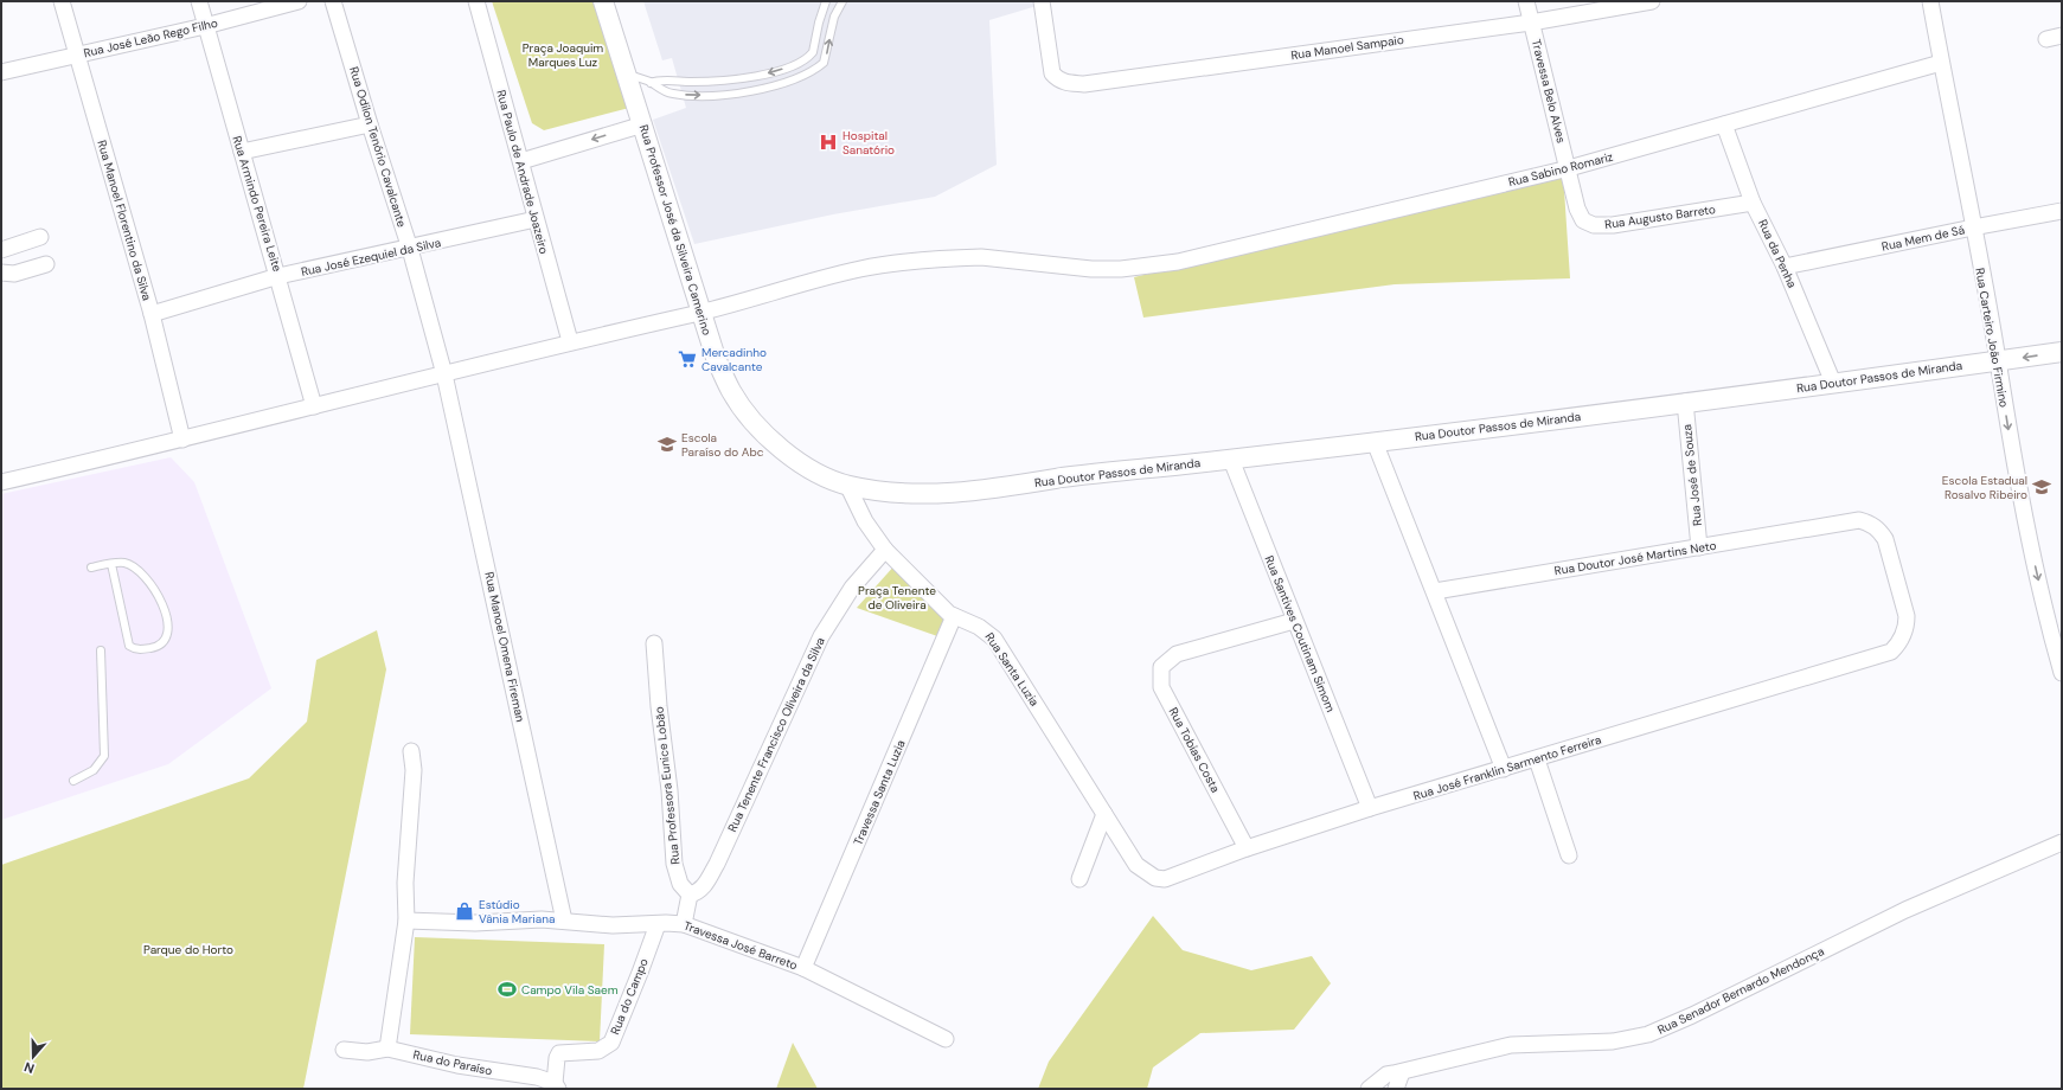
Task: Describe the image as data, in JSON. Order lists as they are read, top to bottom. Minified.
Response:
{"streets":{"street":["Rua José Leão Rego Filho","Rua Manoel Sampaio","Travessa Belo Alves","Rua Odilon Tenório Cavalcante","Rua Sabino Romariz","Rua Paulo de Andrade Joazeiro","Rua Armindo Pereira Leite","Rua Augusto Barreto","Rua Manoel Florentino da Silva","Rua Professor José da Silveira Camerino","Rua Mem de Sá","Rua da Penha","Rua José Ezequiel da Silva","Rua Carteiro João Firmino","Rua Doutor Passos de Miranda","Rua José de Souza","Rua Doutor José Martins Neto","Rua Santives Coutinam Simom","Rua Manoel Omena Fireman","Rua Santa Luzia","Rua Tenente Francisco Oliveira da Silva","Rua Tobias Costa","Rua José Franklin Sarmento Ferreira","Rua Professora Eunice Lobão","Travessa Santa Luzia","Travessa José Barreto","Rua Senador Bernardo Mendonça","Rua do Campo","Rua do Paraíso"]},"crossings":[["Rua José Leão Rego Filho","Rua Armindo Pereira Leite"],["Rua José Leão Rego Filho","Rua Manoel Florentino da Silva"],["Rua Manoel Sampaio","Travessa Belo Alves"],["Travessa Belo Alves","Rua Sabino Romariz"],["Travessa Belo Alves","Rua Augusto Barreto"],["Rua Odilon Tenório Cavalcante","Rua Sabino Romariz"],["Rua Odilon Tenório Cavalcante","Rua José Ezequiel da Silva"],["Rua Odilon Tenório Cavalcante","Rua Manoel Omena Fireman"],["Rua Sabino Romariz","Rua Paulo de Andrade Joazeiro"],["Rua Sabino Romariz","Rua Armindo Pereira Leite"],["Rua Sabino Romariz","Rua Manoel Florentino da Silva"],["Rua Sabino Romariz","Rua Professor José da Silveira Camerino"],["Rua Sabino Romariz","Rua da Penha"],["Rua Sabino Romariz","Rua Carteiro João Firmino"],["Rua Sabino Romariz","Rua Manoel Omena Fireman"],["Rua Paulo de Andrade Joazeiro","Rua José Ezequiel da Silva"],["Rua Armindo Pereira Leite","Rua José Ezequiel da Silva"],["Rua Augusto Barreto","Rua da Penha"],["Rua Manoel Florentino da Silva","Rua José Ezequiel da Silva"],["Rua Professor José da Silveira Camerino","Rua Doutor Passos de Miranda"],["Rua Professor José da Silveira Camerino","Rua Santa Luzia"],["Rua Mem de Sá","Rua da Penha"],["Rua Mem de Sá","Rua Carteiro João Firmino"],["Rua da Penha","Rua Doutor Passos de Miranda"],["Rua Carteiro João Firmino","Rua Doutor Passos de Miranda"],["Rua Doutor Passos de Miranda","Rua José de Souza"],["Rua Doutor Passos de Miranda","Rua Santives Coutinam Simom"],["Rua José de Souza","Rua Doutor José Martins Neto"],["Rua Doutor José Martins Neto","Rua José Franklin Sarmento Ferreira"],["Rua Santives Coutinam Simom","Rua Tobias Costa"],["Rua Santives Coutinam Simom","Rua José Franklin Sarmento Ferreira"],["Rua Manoel Omena Fireman","Travessa José Barreto"],["Rua Santa Luzia","Rua Tenente Francisco Oliveira da Silva"],["Rua Santa Luzia","Rua José Franklin Sarmento Ferreira"],["Rua Santa Luzia","Travessa Santa Luzia"],["Rua Tenente Francisco Oliveira da Silva","Rua Professora Eunice Lobão"],["Rua Tobias Costa","Rua José Franklin Sarmento Ferreira"],["Travessa Santa Luzia","Travessa José Barreto"],["Travessa José Barreto","Rua do Campo"],["Rua do Campo","Rua do Paraíso"]],"one_way":["Rua Carteiro João Firmino"],"parks":["Praça Joaquim Marques Luz","Praça Tenente de Oliveira","Parque do Horto"],"places":{"hospital":["Hospital Sanatório"],"supermarket":["Mercadinho Cavalcante"],"school or university":["Escola Paraíso do Abc","Escola Estadual Rosalvo Ribeiro"],"shop":["Estúdio Vânia Mariana"],"sports":["Campo Vila Saem"]},"north":"bottom"}
